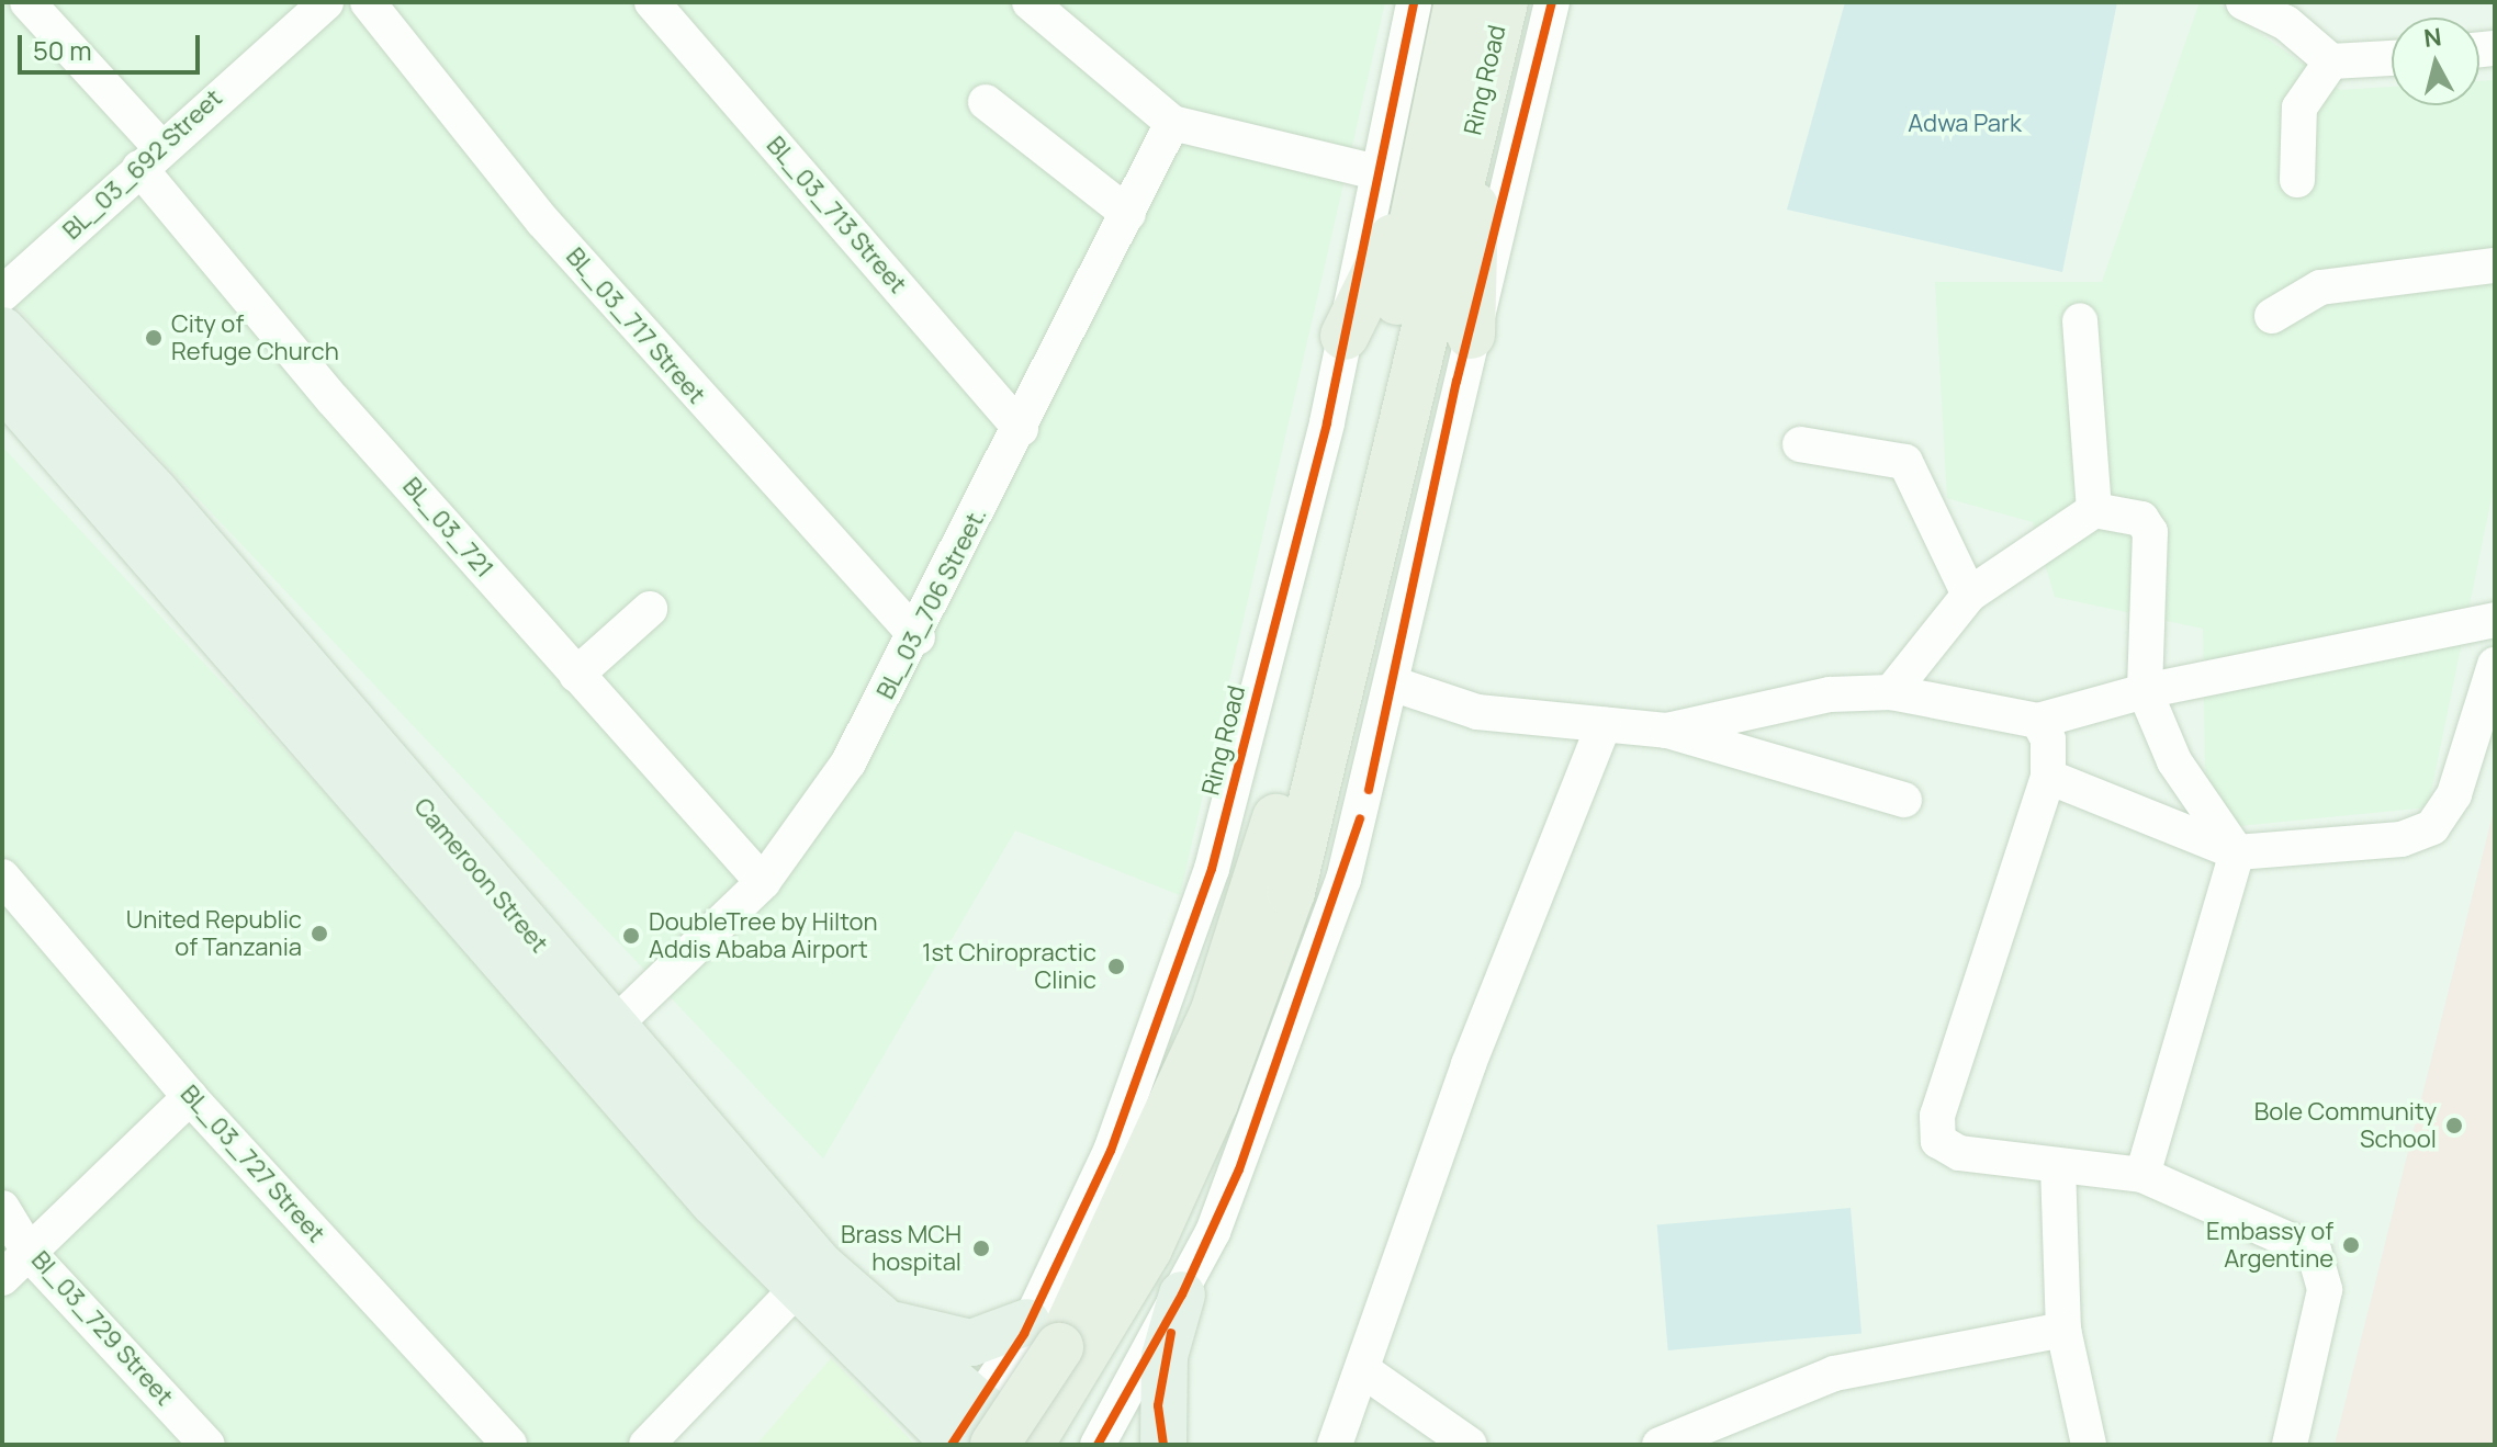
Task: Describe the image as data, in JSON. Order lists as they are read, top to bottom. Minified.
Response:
{"streets":{"highway":["Ring Road"],"main road":["Cameroon Street"],"street":["BL_03_692 Street","BL_03_713 Street","BL_03_717 Street","BL_03_721","BL_03_706 Street.","BL_03_727 Street","Bl_03_729 Street"]},"crossings":[["Ring Road","Cameroon Street"],["BL_03_692 Street","BL_03_721"],["BL_03_713 Street","BL_03_706 Street."],["BL_03_717 Street","BL_03_706 Street."],["BL_03_721","BL_03_706 Street."],["BL_03_706 Street.","Cameroon Street"]],"parks":["Adwa Park"],"places":["City of Refuge Church","United Republic of Tanzania","DoubleTree by Hilton Addis Ababa Airport","1st Chiropractic Clinic","Bole Community School","Embassy of Argentine","Brass MCH hospital"],"scale_bar":"50 m","north":"top"}
